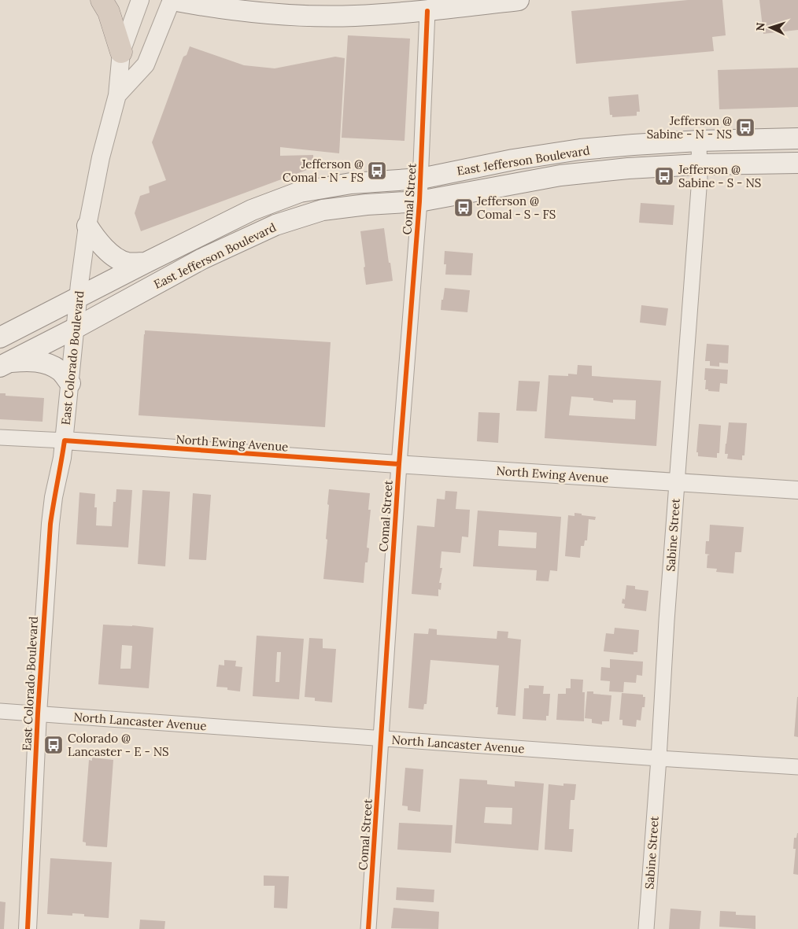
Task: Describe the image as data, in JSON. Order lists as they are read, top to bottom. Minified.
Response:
{"streets":{"main road":["East Jefferson Boulevard"],"street":["Comal Street","East Colorado Boulevard","North Ewing Avenue","Sabine Street","North Lancaster Avenue"]},"crossings":[["East Jefferson Boulevard","Comal Street"],["East Jefferson Boulevard","East Colorado Boulevard"],["East Jefferson Boulevard","Sabine Street"],["Comal Street","North Ewing Avenue"],["Comal Street","North Lancaster Avenue"],["East Colorado Boulevard","North Ewing Avenue"],["East Colorado Boulevard","North Lancaster Avenue"],["North Ewing Avenue","Sabine Street"],["Sabine Street","North Lancaster Avenue"]],"places":{"bus stop":["Jefferson @ Sabine - N - NS","Jefferson @ Comal - N - FS","Jefferson @ Sabine - S - NS","Jefferson @ Comal - S - FS","Colorado @ Lancaster - E - NS"]},"north":"left"}
